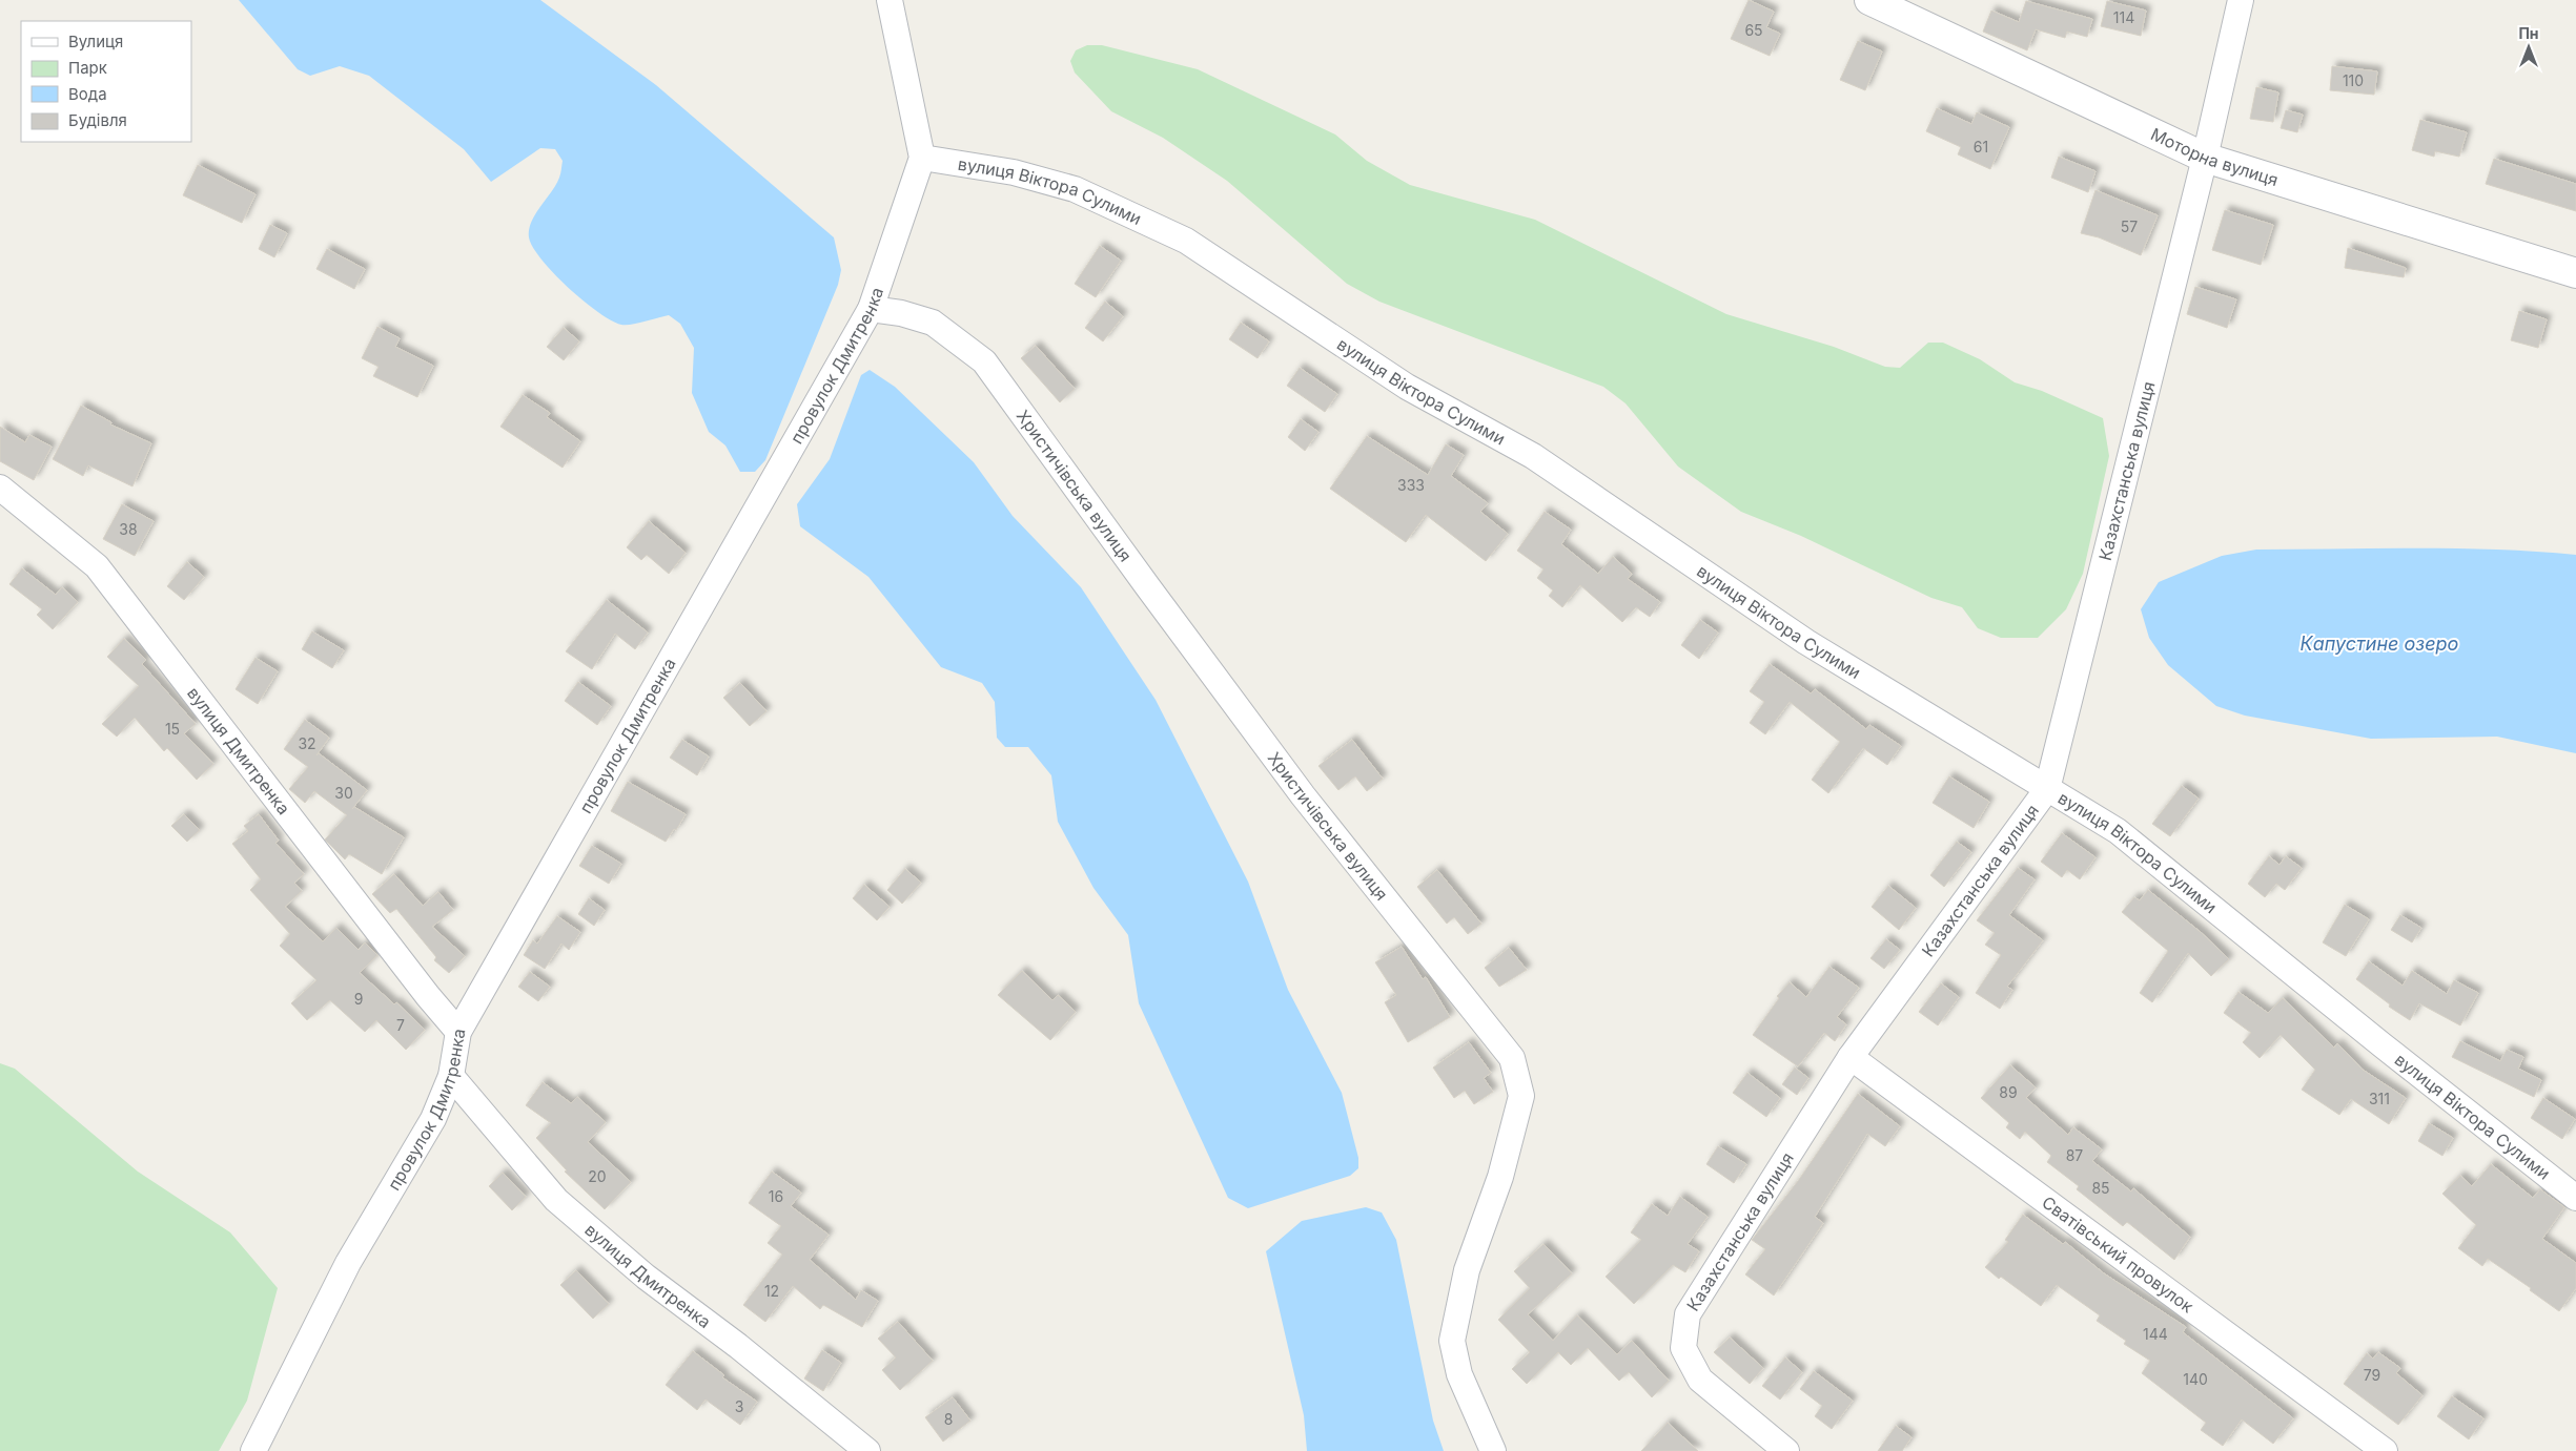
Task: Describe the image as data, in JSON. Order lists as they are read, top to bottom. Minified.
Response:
{"streets":{"street":["Моторна вулиця","вулиця Віктора Сулими","провулок Дмитренка","Казахстанська вулиця","Христичівська вулиця","вулиця Дмитренка","Сватівський провулок"]},"crossings":[["Моторна вулиця","Казахстанська вулиця"],["вулиця Віктора Сулими","провулок Дмитренка"],["вулиця Віктора Сулими","Казахстанська вулиця"],["провулок Дмитренка","Христичівська вулиця"],["провулок Дмитренка","вулиця Дмитренка"],["Казахстанська вулиця","Сватівський провулок"]],"water":["Капустине озеро"],"house_numbers":["114","65","110","61","57","333","38","15","32","30","9","7","89","311","87","20","85","16","12","144","79","140","3","8"],"legend":["Вулиця","Парк","Вода","Будівля"],"north":"top"}
